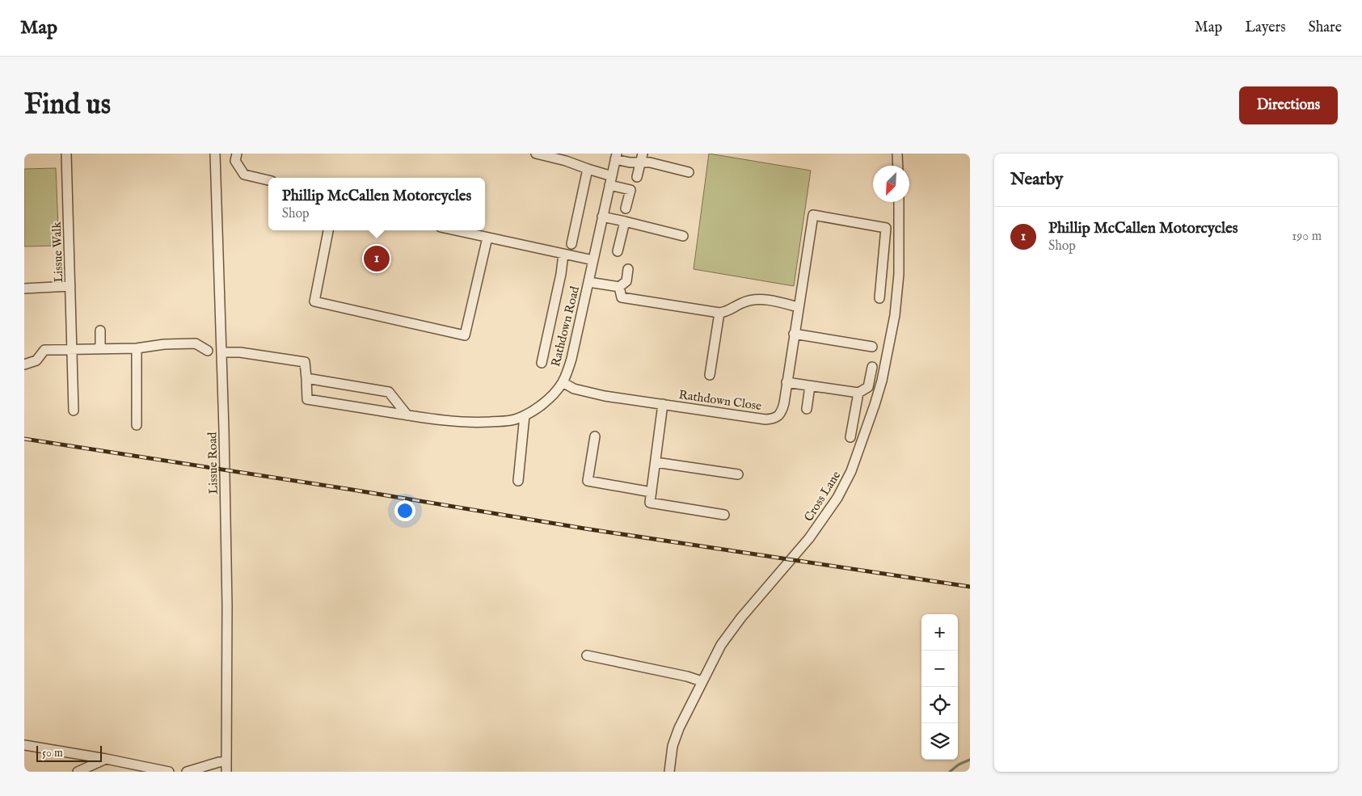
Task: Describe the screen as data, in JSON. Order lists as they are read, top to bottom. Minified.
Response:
{"streets":{"street":["Lissue Walk","Rathdown Road","Rathdown Close","Lissue Road","Cross Lane"]},"crossings":[["Rathdown Road","Rathdown Close"]],"scale_bar":"50 m","north":"bottom left","page":{"header":"Map","nav":["Map","Layers","Share"],"buttons":"Directions","title":"Find us","heading":"Nearby","popup":["Phillip McCallen Motorcycles","Shop"],"list":[{"mark":"1","name":"Phillip McCallen Motorcycles","note":"Shop","value":"190 m"}],"pins":"1","map_buttons":["+","−"],"scale":"50 m"}}
